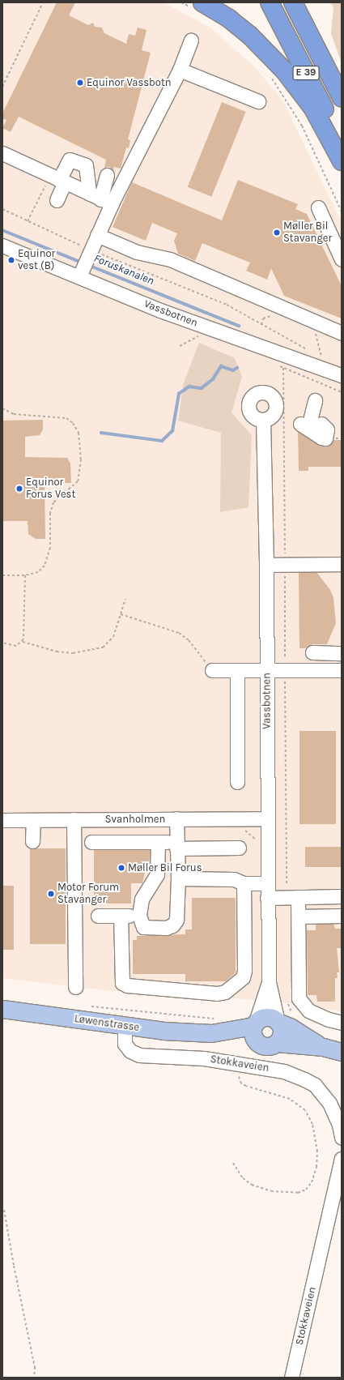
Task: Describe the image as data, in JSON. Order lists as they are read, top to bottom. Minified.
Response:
{"streets":{"highway":["E 39"],"main road":["Løwenstrasse"],"street":["Vassbotnen","Svanholmen","Stokkaveien"]},"crossings":[["Vassbotnen","Svanholmen"],["Vassbotnen","Løwenstrasse"],["Løwenstrasse","Stokkaveien"]],"water":["Foruskanalen"],"places":["Equinor Vassbotn","Møller Bil Stavanger","Equinor vest (B)","Equinor Forus Vest","Møller Bil Forus","Motor Forum Stavanger"]}
